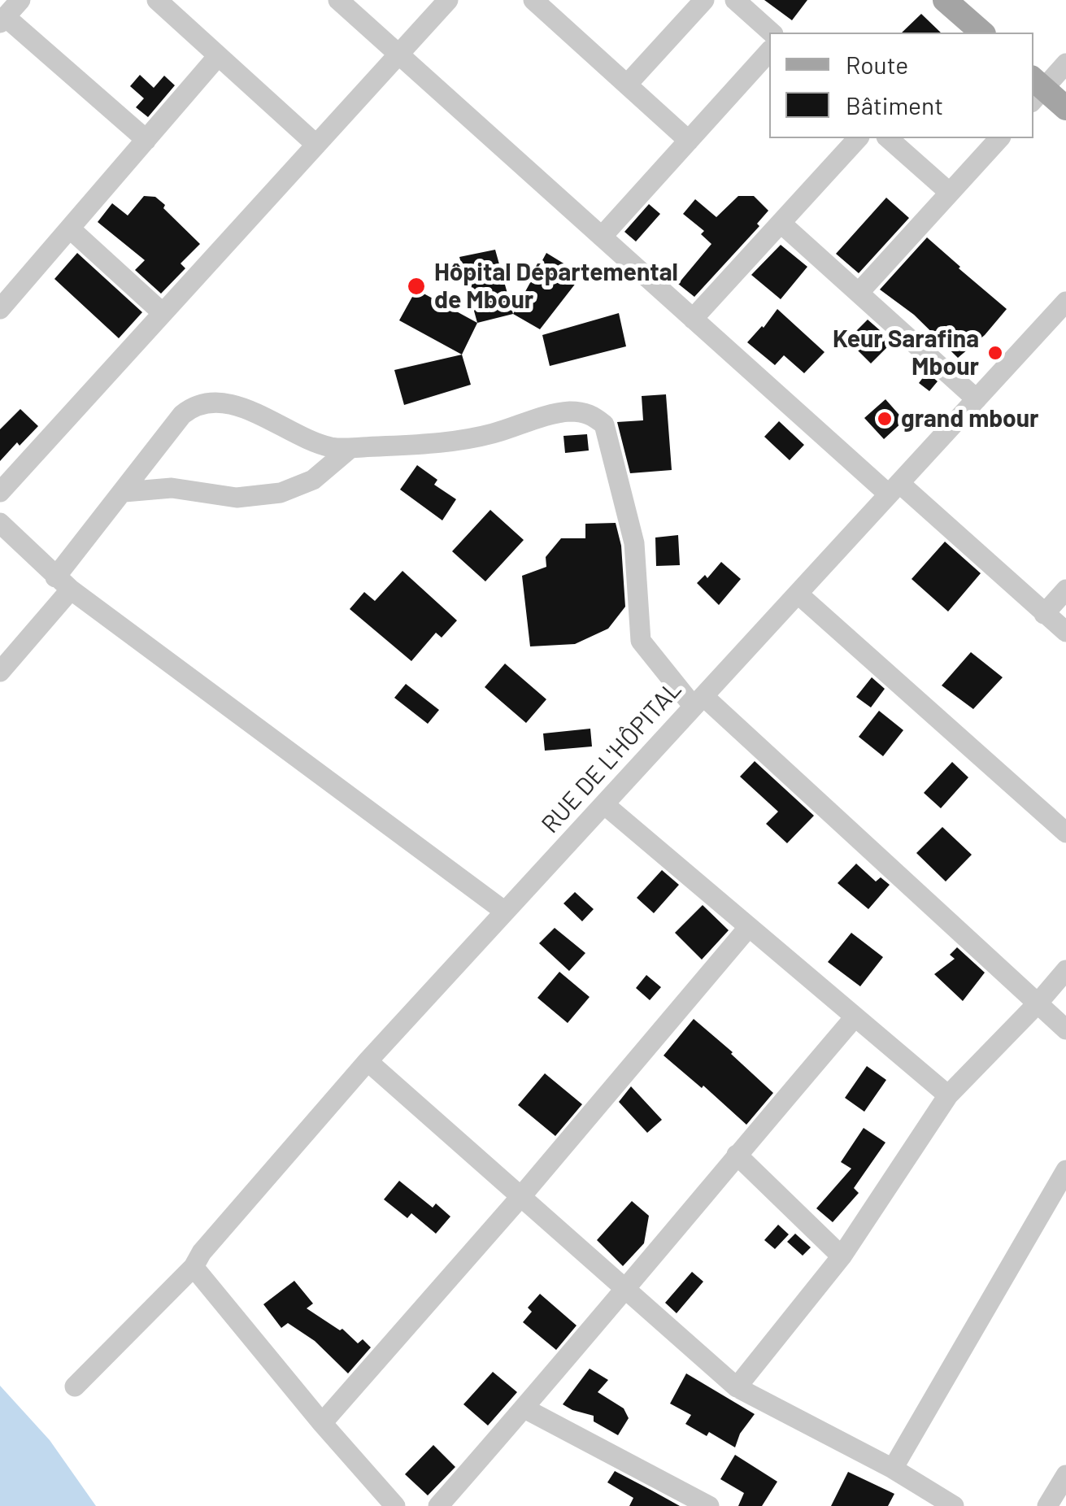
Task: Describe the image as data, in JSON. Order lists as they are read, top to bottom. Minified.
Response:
{"streets":{"street":["RUE DE L'HÔPITAL"]},"places":["Hôpital Départemental de Mbour","Keur Sarafina Mbour","grand mbour"],"legend":["Route","Bâtiment"]}
